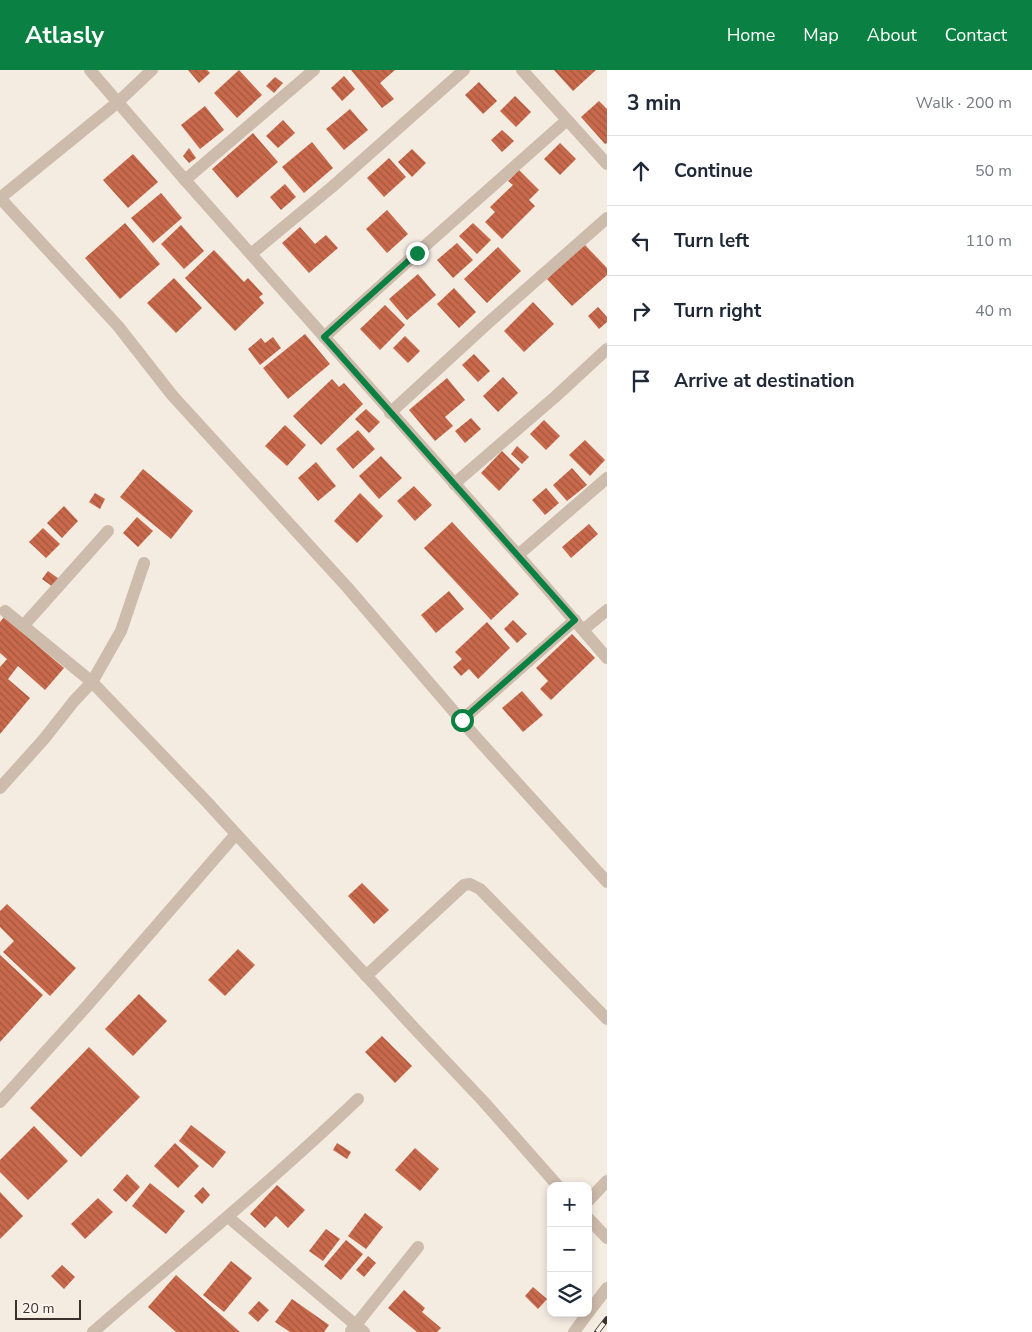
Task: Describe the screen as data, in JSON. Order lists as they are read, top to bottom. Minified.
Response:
{"scale_bar":"20 m","page":{"header":"Atlasly","nav":["Home","Map","About","Contact"],"heading":["3 min","Walk · 200 m"],"list":[["Continue","50 m"],["Turn left","110 m"],["Turn right","40 m"],"Arrive at destination"],"map_buttons":["+","−"],"scale":"20 m"}}
